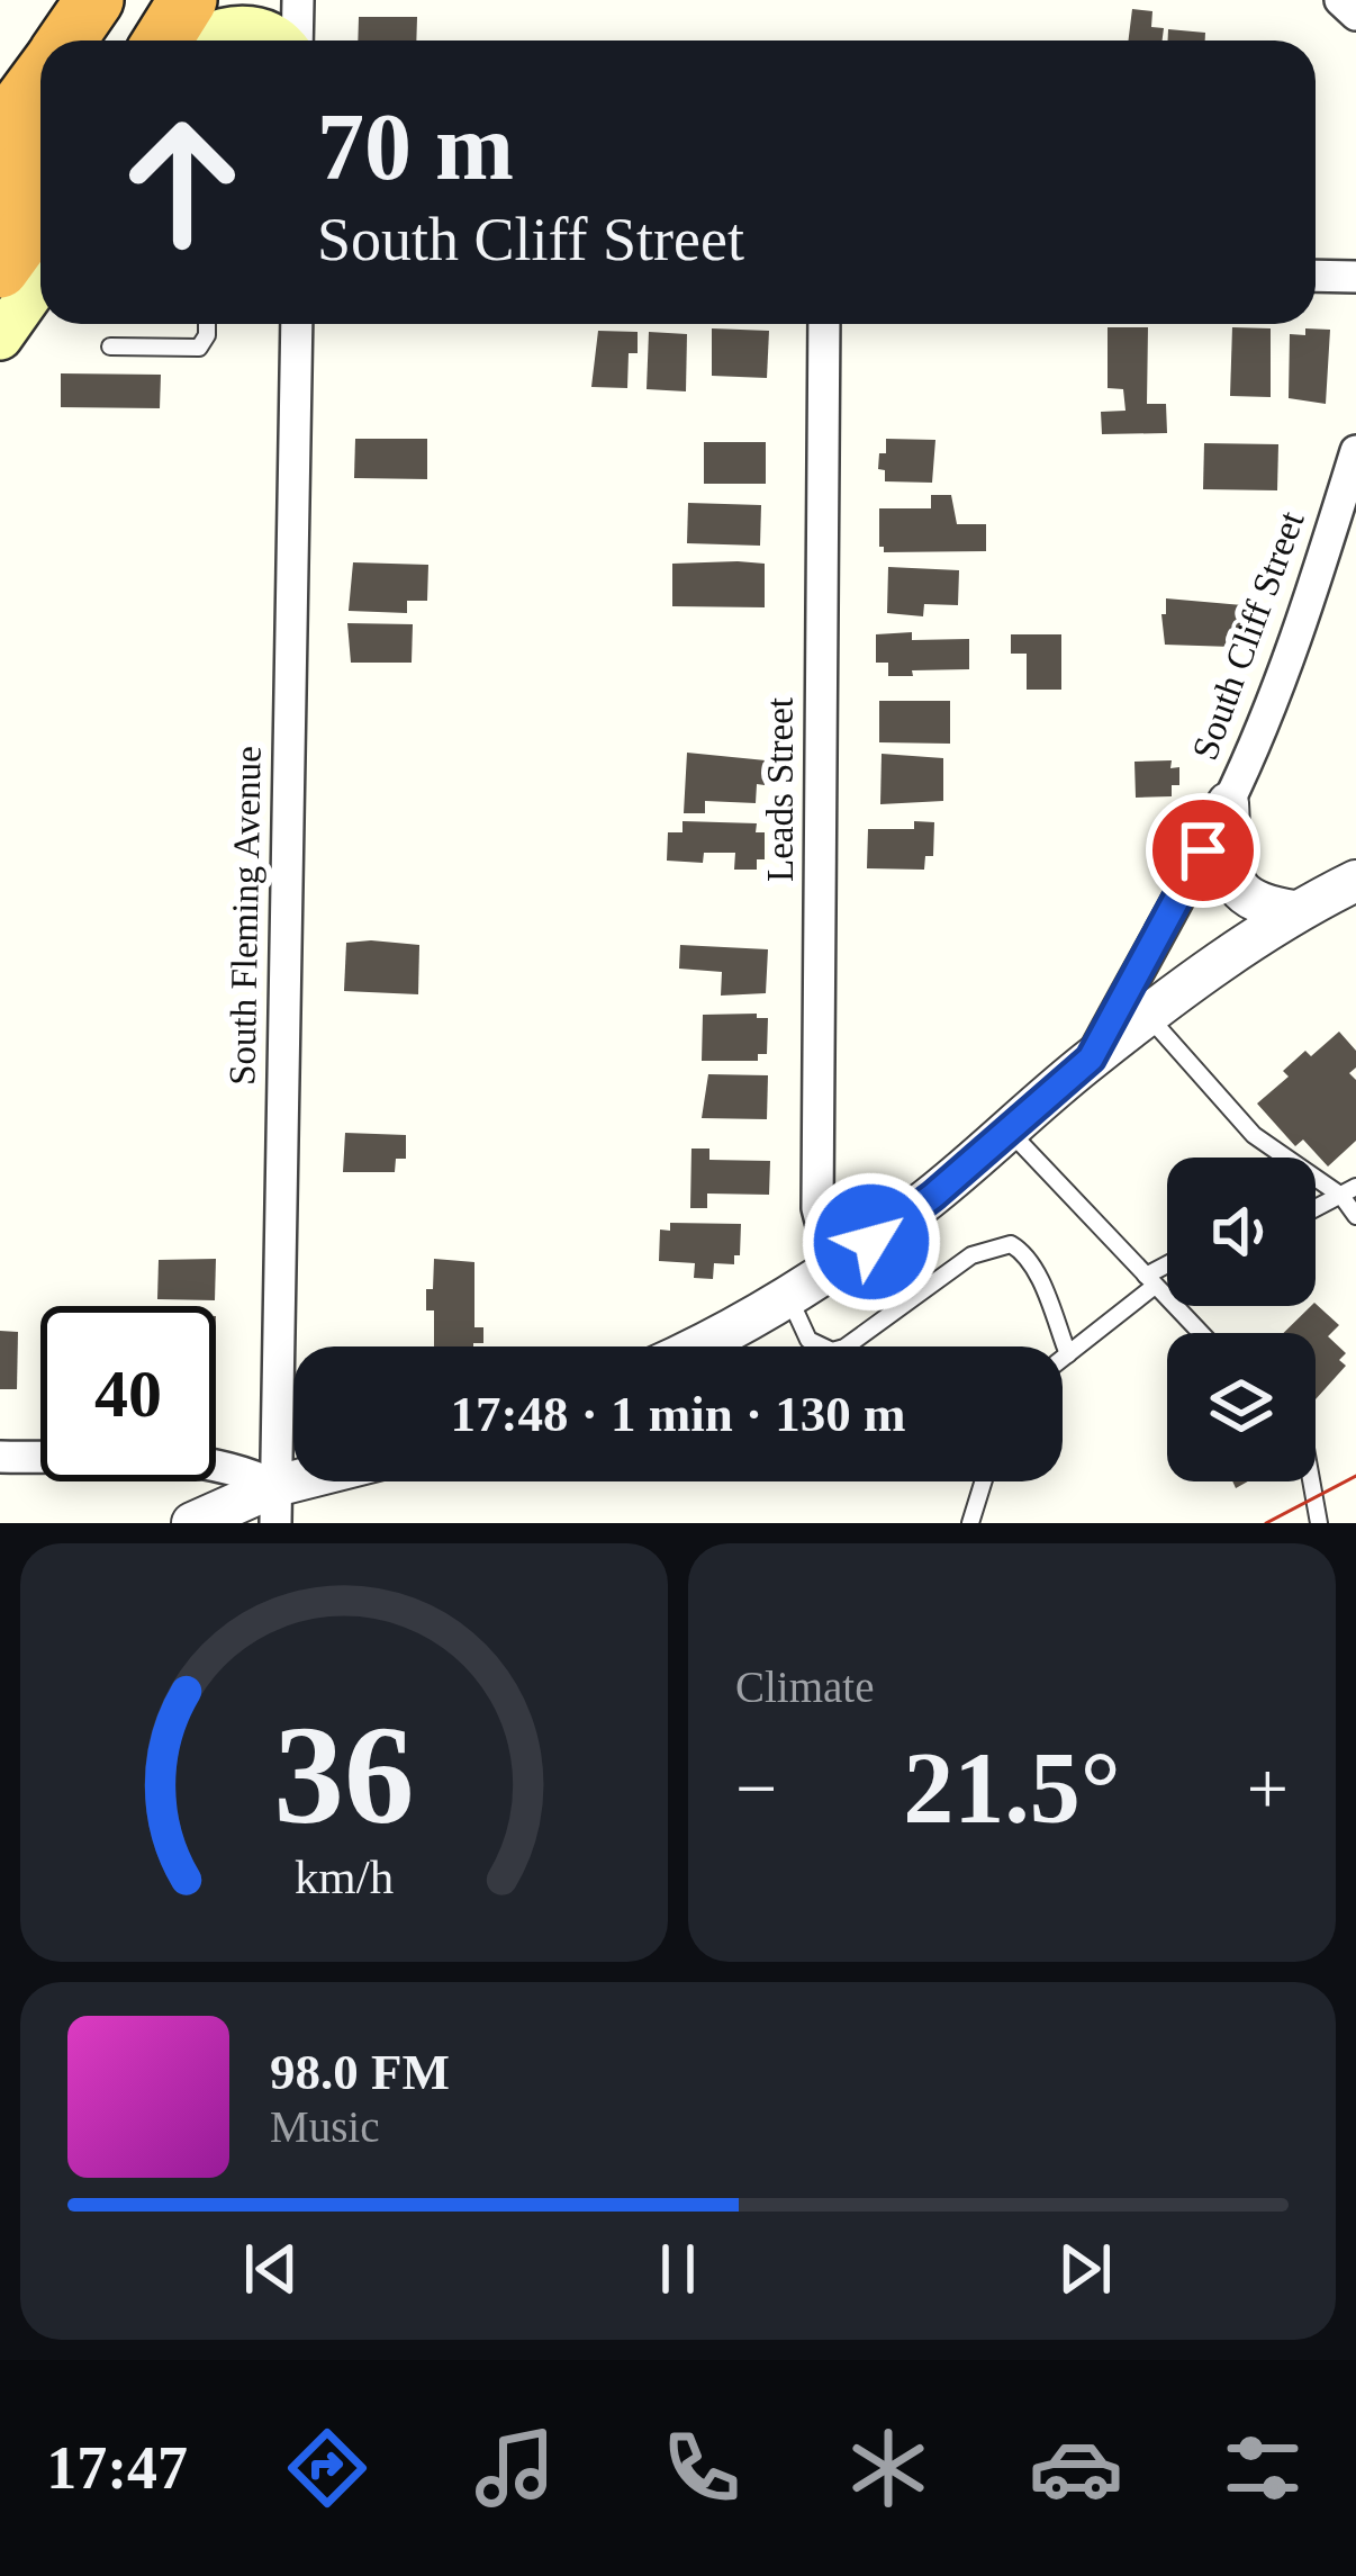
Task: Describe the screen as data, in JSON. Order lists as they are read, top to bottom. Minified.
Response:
{"streets":{"street":["South Cliff Street","Leads Street","South Fleming Avenue"]},"page":{"turn":["70 m","South Cliff Street"],"limit":"40","trip":"17:48 · 1 min · 130 m","tile":"Climate","heat":["−","21.5°","+"],"song":["98.0 FM","Music"],"tabs":"17:47","gauge":["36","km/h"]}}
